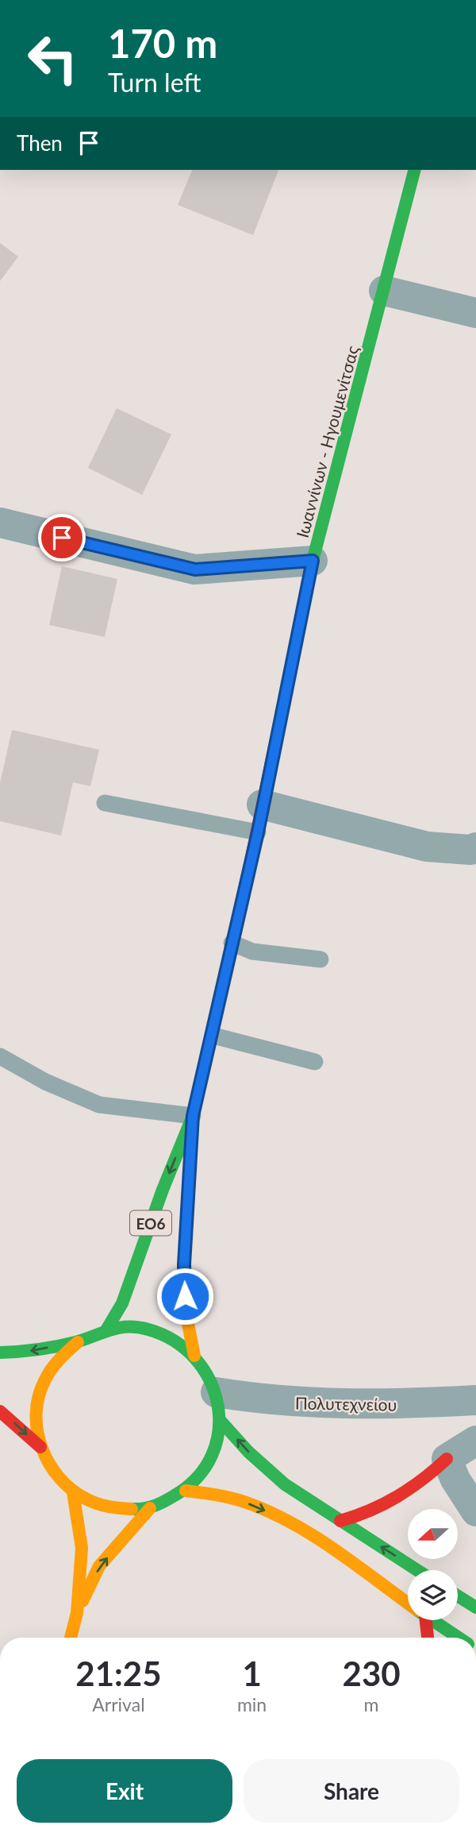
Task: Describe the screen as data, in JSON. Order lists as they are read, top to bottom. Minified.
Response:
{"streets":{"main road":["Ιωαννίνων - Ηγουμενίτσας","ΕΟ6"],"street":["Πολυτεχνείου"]},"crossings":[["Ιωαννίνων - Ηγουμενίτσας","ΕΟ6"],["Ιωαννίνων - Ηγουμενίτσας","Πολυτεχνείου"],["ΕΟ6","Πολυτεχνείου"]],"north":"left","page":{"turn":["170 m","Turn left"],"then":"Then","eta":["21:25","Arrival","1","min","230","m"],"buttons":["Exit","Share"]}}
